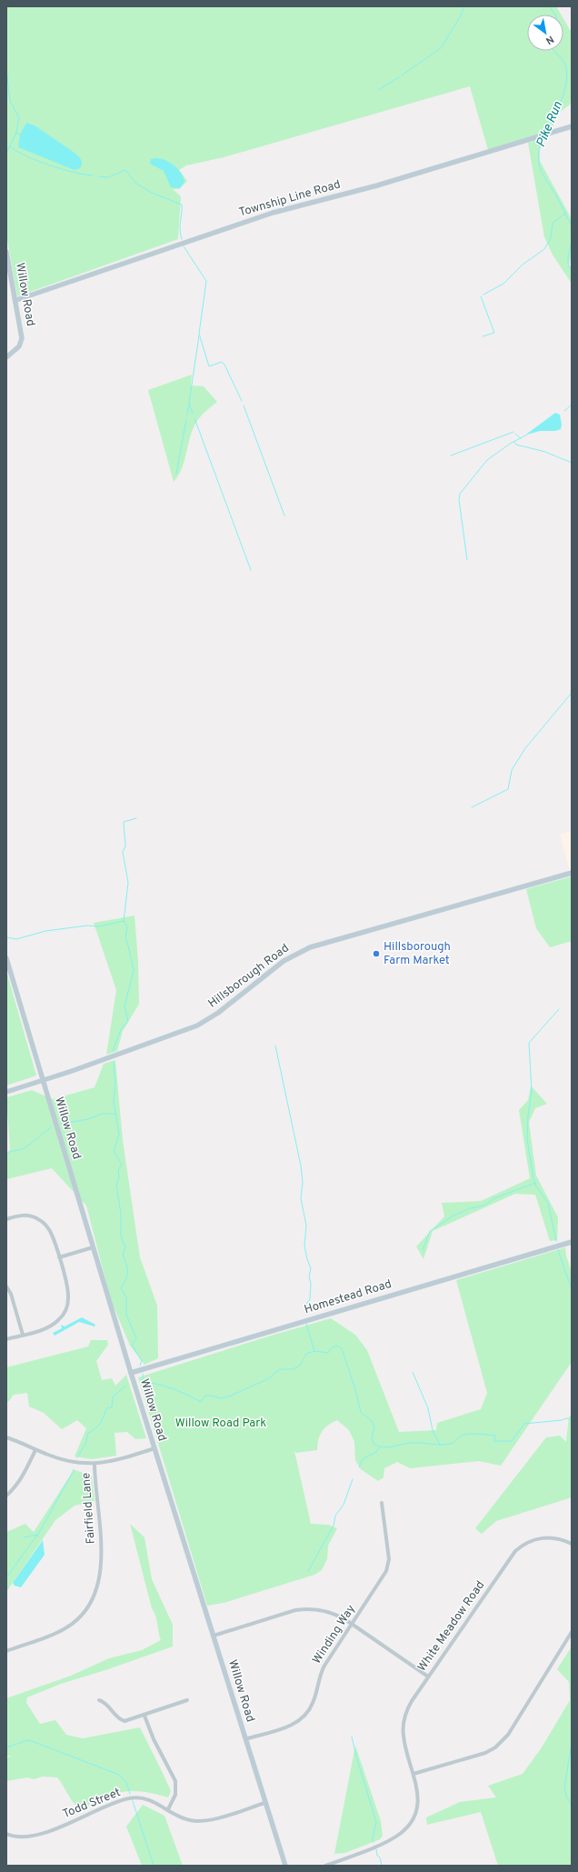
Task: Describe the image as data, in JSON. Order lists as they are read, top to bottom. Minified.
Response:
{"streets":{"street":["Township Line Road","Willow Road","Hillsborough Road","Homestead Road","Fairfield Lane","White Meadow Road","Winding Way","Todd Street"]},"crossings":[["Township Line Road","Willow Road"],["Willow Road","Hillsborough Road"],["Willow Road","Homestead Road"],["Willow Road","Winding Way"],["Willow Road","Todd Street"]],"water":["Pike Run"],"parks":["Willow Road Park"],"places":["Hillsborough Farm Market"],"north":"bottom right"}
